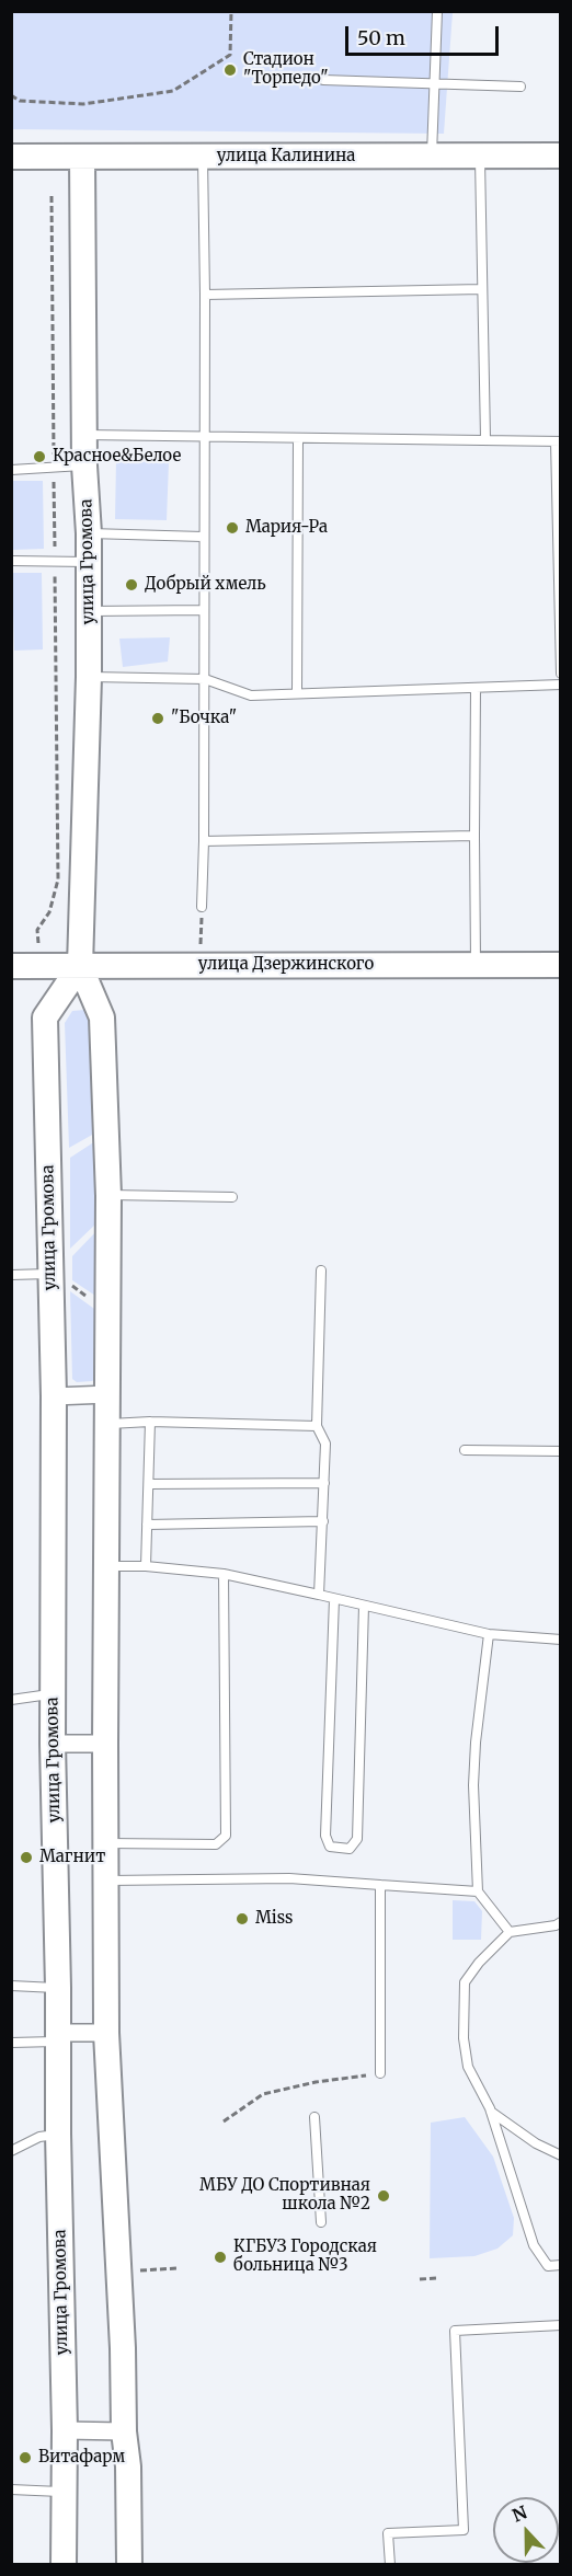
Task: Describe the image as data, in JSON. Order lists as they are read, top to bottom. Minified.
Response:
{"streets":{"street":["улица Калинина","улица Громова","улица Дзержинского"]},"crossings":[["улица Калинина","улица Громова"],["улица Громова","улица Дзержинского"]],"places":["Стадион \"Торпедо\"","Красное&Белое","Мария-Ра","Добрый хмель","\"Бочка\"","Магнит","Miss","МБУ ДО Спортивная школа №2","КГБУЗ Городская больница №3","Витафарм"],"scale_bar":"50 m","north":"top"}
